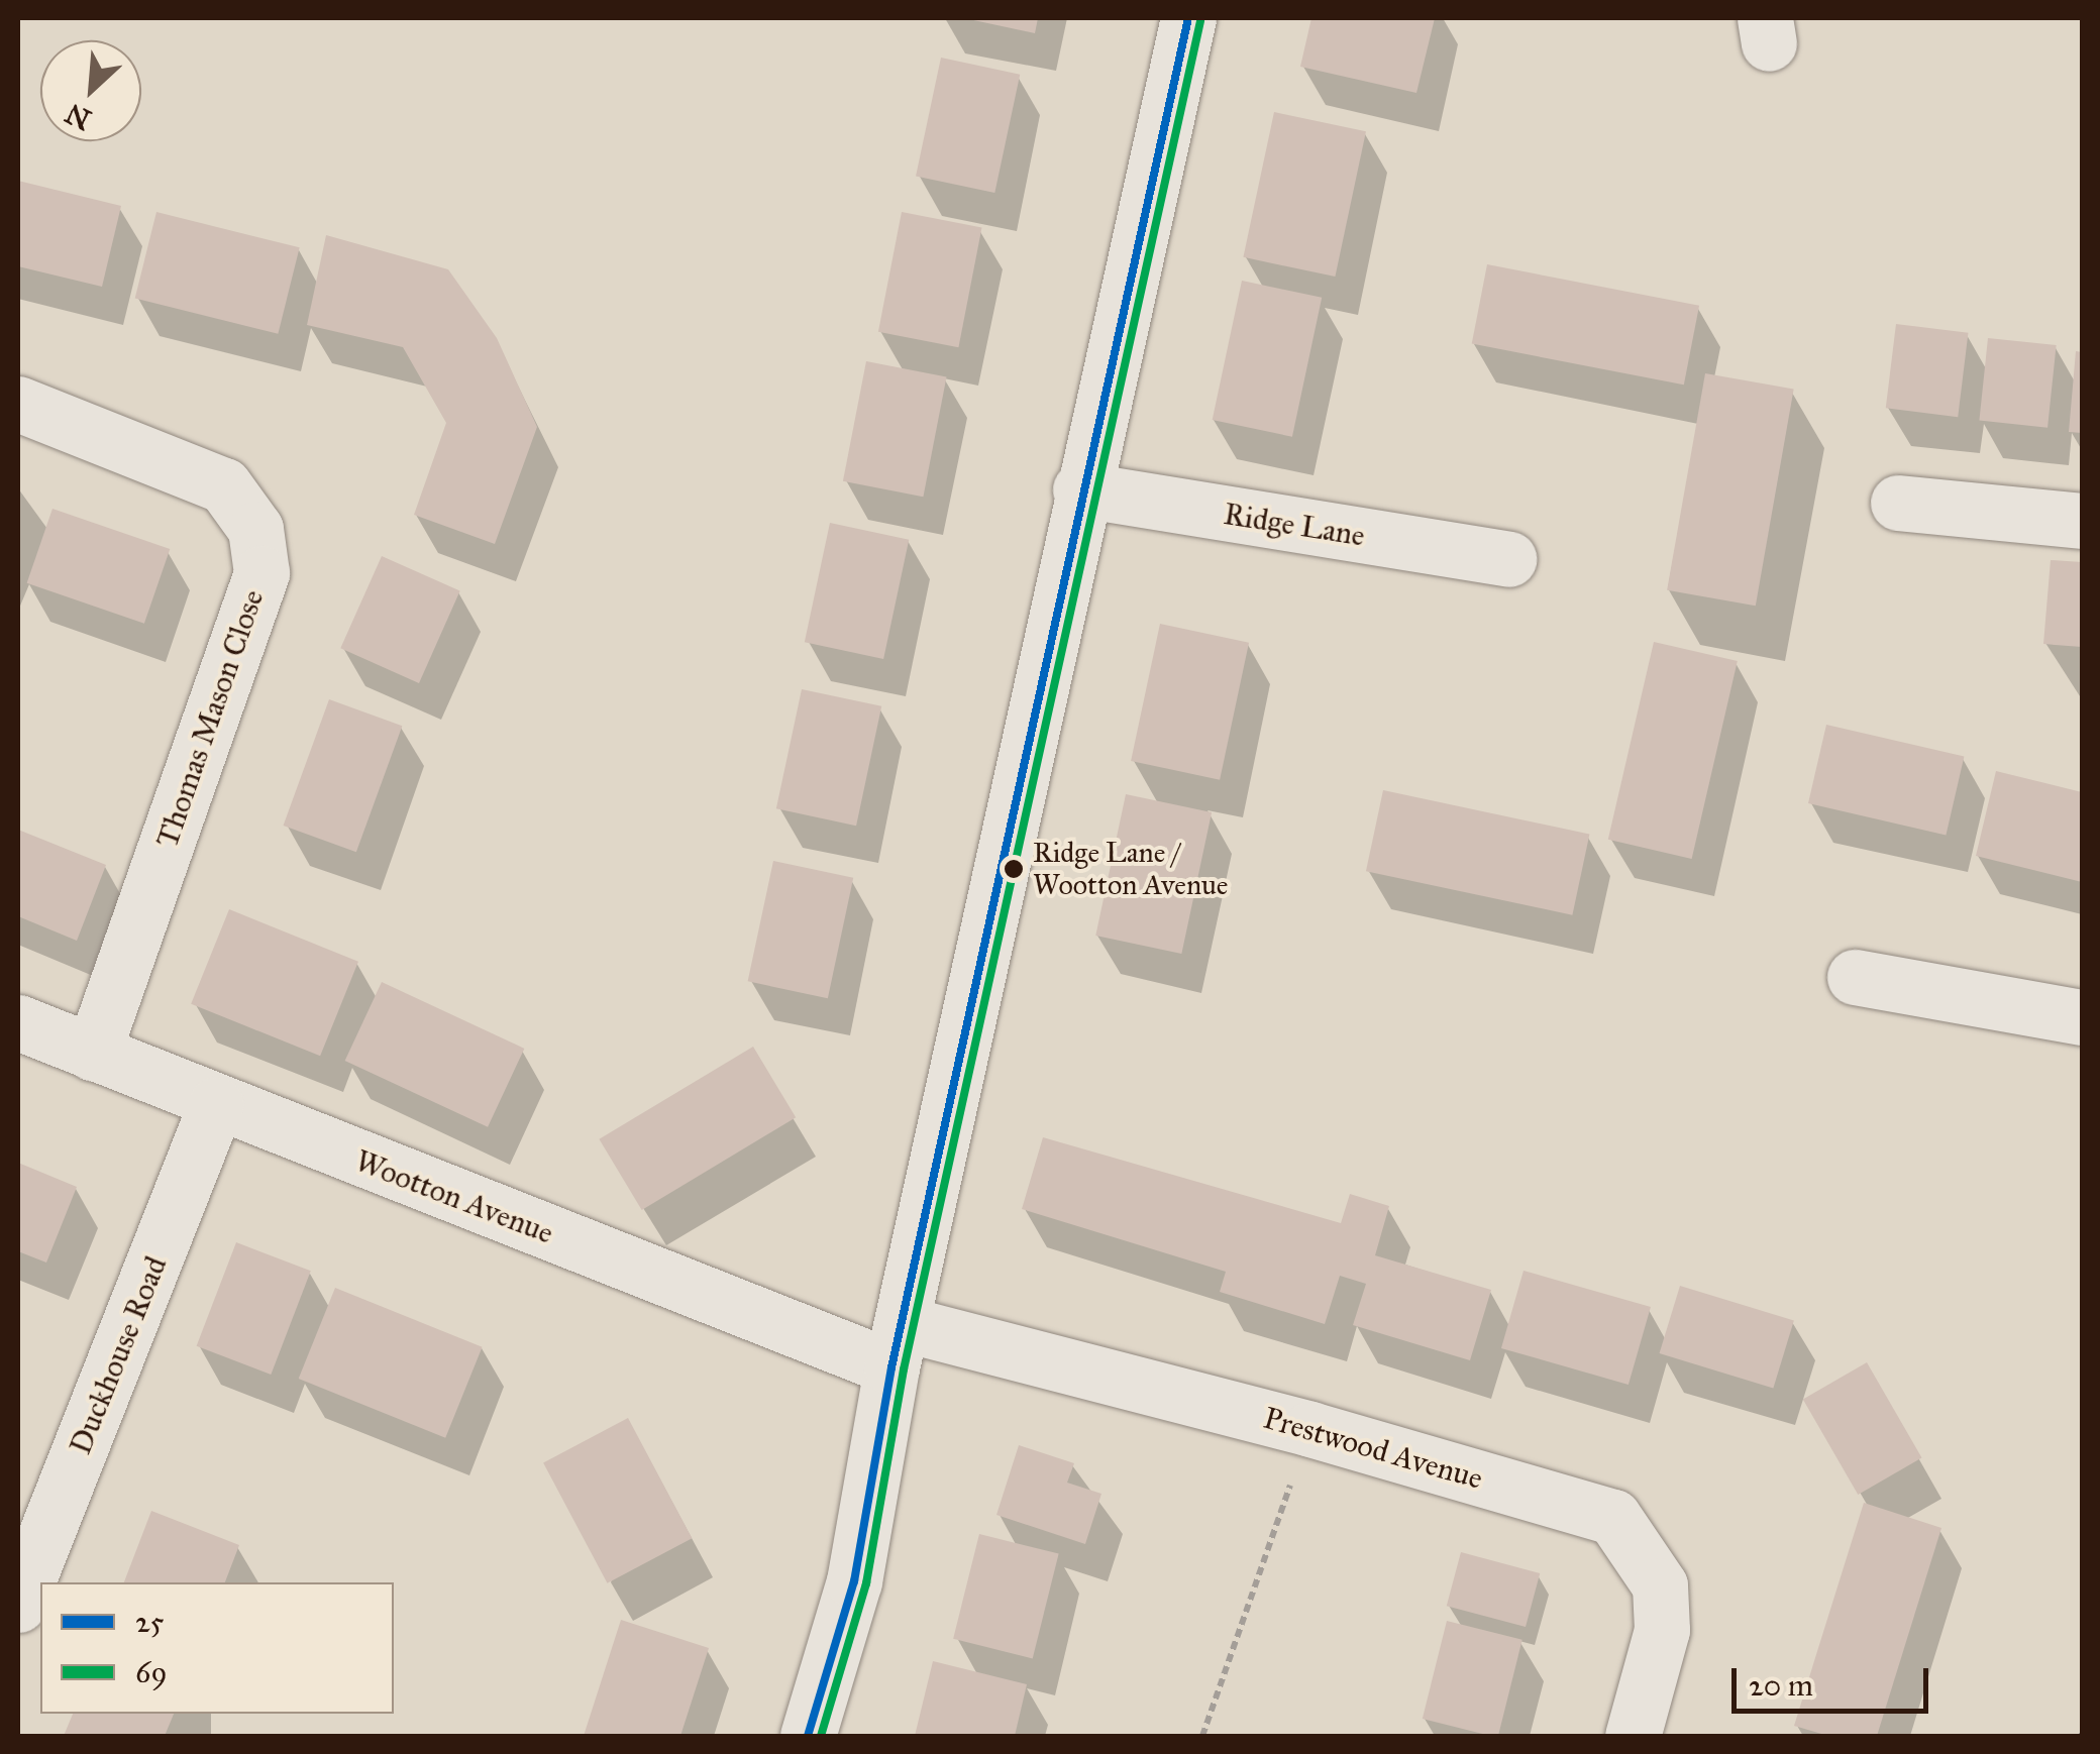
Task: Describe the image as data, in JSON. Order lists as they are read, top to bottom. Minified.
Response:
{"streets":{"street":["Ridge Lane","Thomas Mason Close","Wootton Avenue","Duckhouse Road","Prestwood Avenue"]},"crossings":[["Thomas Mason Close","Wootton Avenue"],["Wootton Avenue","Duckhouse Road"],["Wootton Avenue","Prestwood Avenue"]],"places":["Ridge Lane / Wootton Avenue"],"lines":["transit line 25","transit line 69"],"legend":["25","69"],"scale_bar":"20 m","north":"bottom left"}
